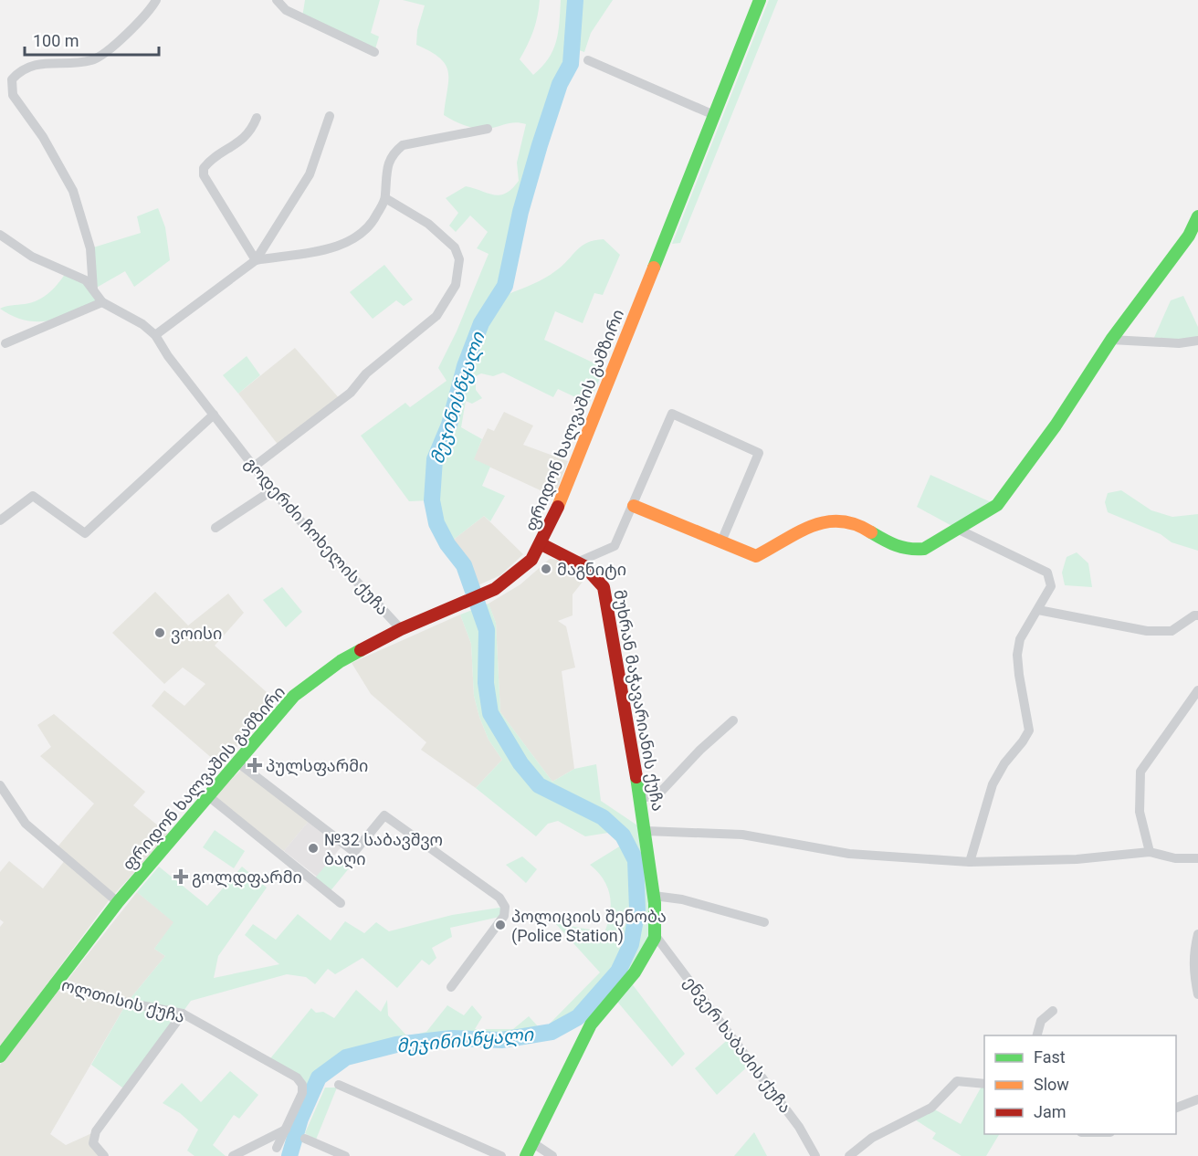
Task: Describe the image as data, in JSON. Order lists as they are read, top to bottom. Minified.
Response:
{"streets":{"main road":["ფრიდონ ხალვაშის გამზირი","მუხრან მაჭავარიანის ქუჩა"],"street":["გოდერძი ჩოხელის ქუჩა","ოლთისის ქუჩა","ენვერ ხაბაძის ქუჩა"]},"crossings":[["ფრიდონ ხალვაშის გამზირი","გოდერძი ჩოხელის ქუჩა"],["ფრიდონ ხალვაშის გამზირი","მუხრან მაჭავარიანის ქუჩა"],["ფრიდონ ხალვაშის გამზირი","ოლთისის ქუჩა"],["მუხრან მაჭავარიანის ქუჩა","ენვერ ხაბაძის ქუჩა"]],"water":["მეჯინისწყალი"],"places":{"other":["მაგნიტი","ვოისი","№32 საბავშვო ბაღი","პოლიციის შენობა (Police Station)"],"health":["პულსფარმი","გოლდფარმი"]},"legend":["Fast","Slow","Jam"],"scale_bar":"100 m"}
